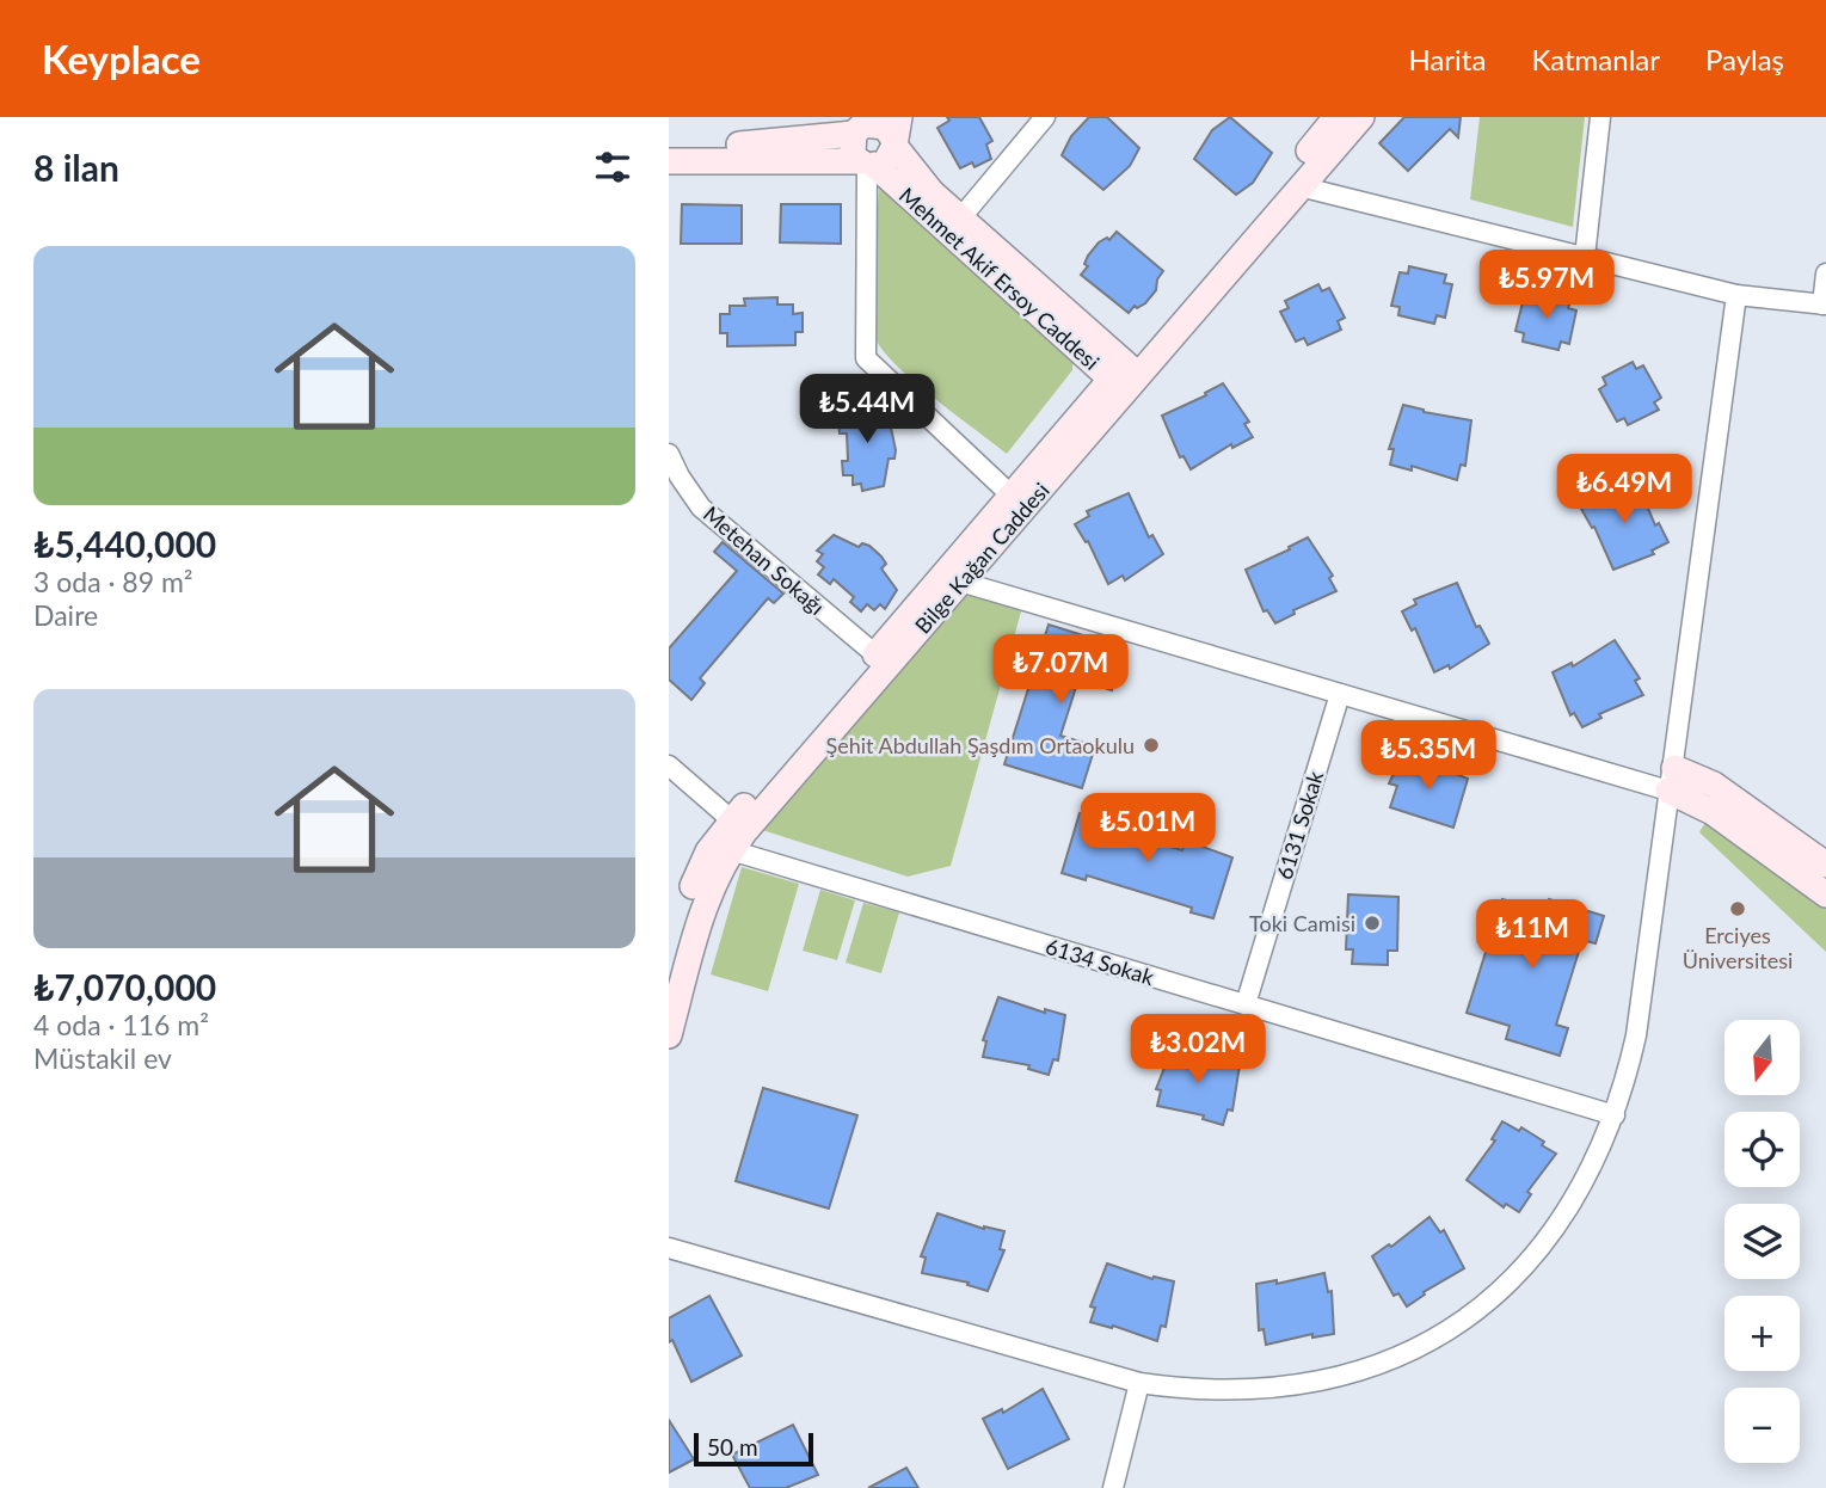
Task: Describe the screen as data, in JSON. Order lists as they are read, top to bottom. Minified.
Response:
{"streets":{"street":["Mehmet Akif Ersoy Caddesi","Bilge Kağan Caddesi","Metehan Sokağı","6131 Sokak","6134 Sokak"]},"crossings":[["Mehmet Akif Ersoy Caddesi","Bilge Kağan Caddesi"],["Bilge Kağan Caddesi","Metehan Sokağı"],["Bilge Kağan Caddesi","6134 Sokak"],["6131 Sokak","6134 Sokak"]],"places":["Şehit Abdullah Şaşdım Ortaokulu","Erciyes Üniversitesi","Toki Camisi"],"scale_bar":"50 m","north":"bottom","page":{"header":"Keyplace","nav":["Harita","Katmanlar","Paylaş"],"heading":"8 ilan","list":[{"name":"₺5,440,000","note":"3 oda · 89 m² · Daire"},{"name":"₺7,070,000","note":"4 oda · 116 m² · Müstakil ev"}],"price":["₺5.97M","₺5.44M","₺6.49M","₺7.07M","₺5.35M","₺5.01M","₺11M","₺3.02M"],"map_buttons":["+","−"],"scale":"50 m"}}
